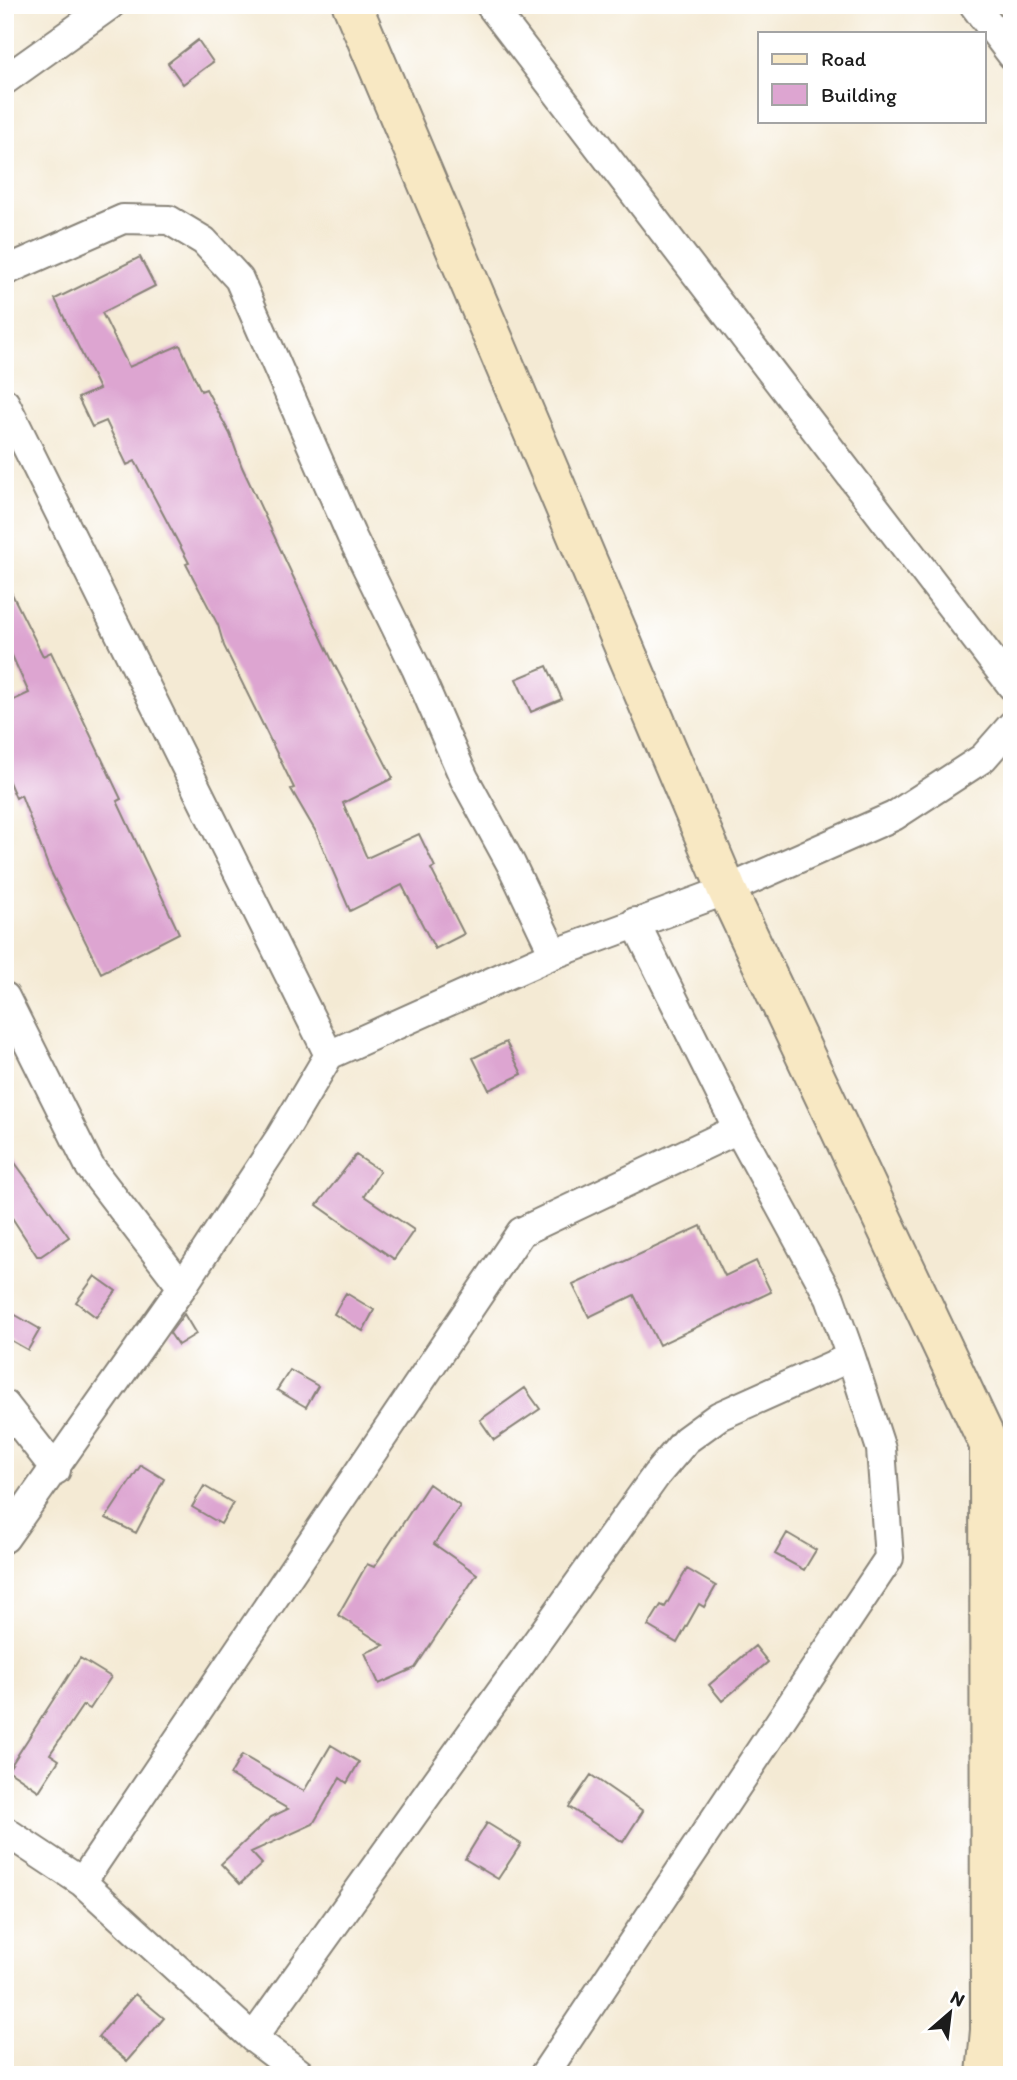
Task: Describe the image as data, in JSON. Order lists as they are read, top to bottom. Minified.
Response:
{"legend":["Road","Building"],"north":"top right"}
